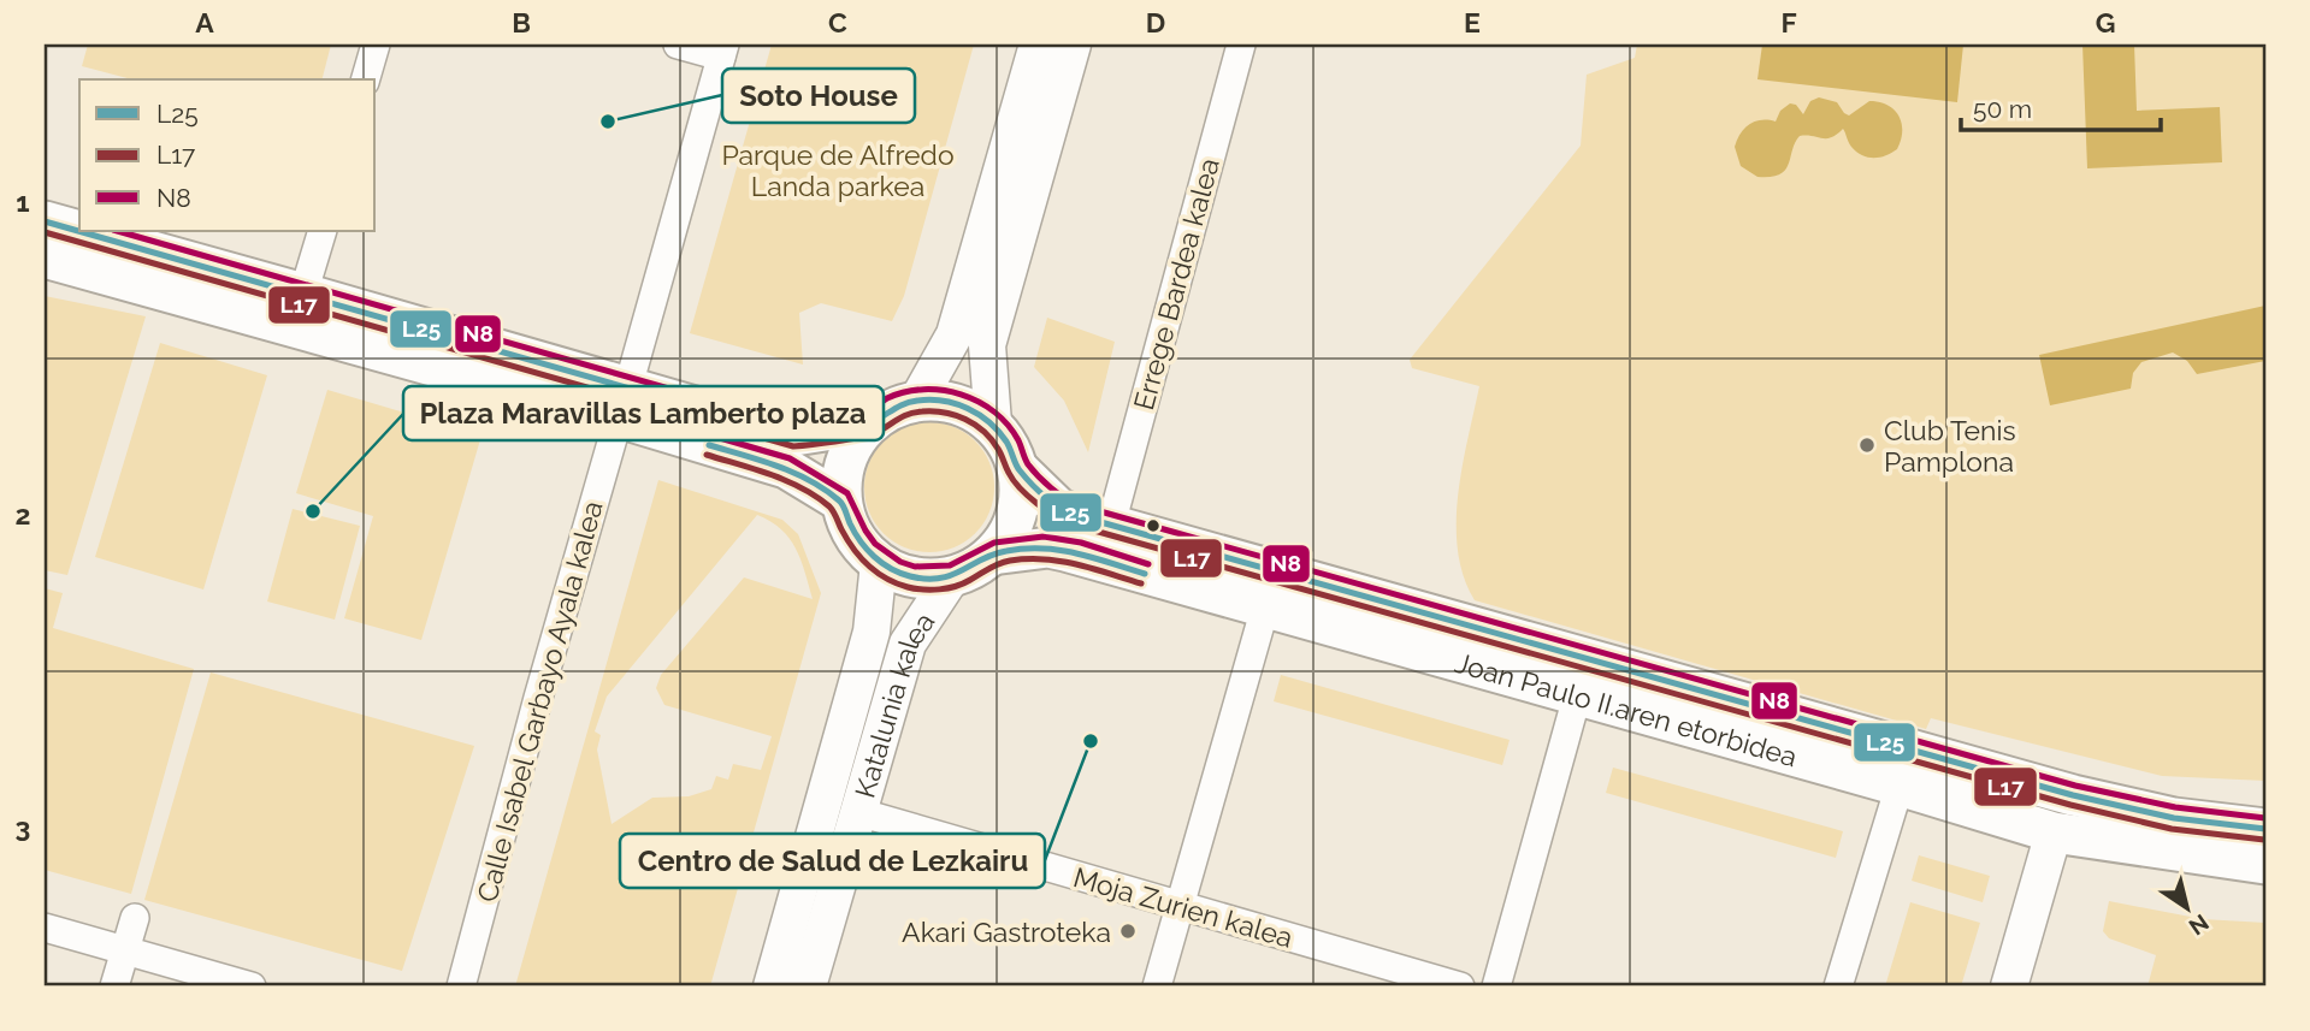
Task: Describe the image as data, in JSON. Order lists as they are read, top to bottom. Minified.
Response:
{"streets":{"main road":["Joan Paulo II.aren etorbidea"],"street":["Errege Bardea kalea","Calle Isabel Garbayo Ayala kalea","Katalunia kalea","Moja Zurien kalea"]},"crossings":[["Errege Bardea kalea","Joan Paulo II.aren etorbidea"],["Katalunia kalea","Joan Paulo II.aren etorbidea"],["Katalunia kalea","Moja Zurien kalea"]],"parks":["Parque de Alfredo Landa parkea"],"places":["Soto House","Club Tenis Pamplona","Plaza Maravillas Lamberto plaza","Centro de Salud de Lezkairu","Akari Gastroteka"],"lines":["transit line L25","transit line N8","transit line L17"],"legend":["L25","L17","N8"],"scale_bar":"50 m","north":"bottom right","grid":{"columns":["A","B","C","D","E","F","G"],"rows":["1","2","3"]}}
